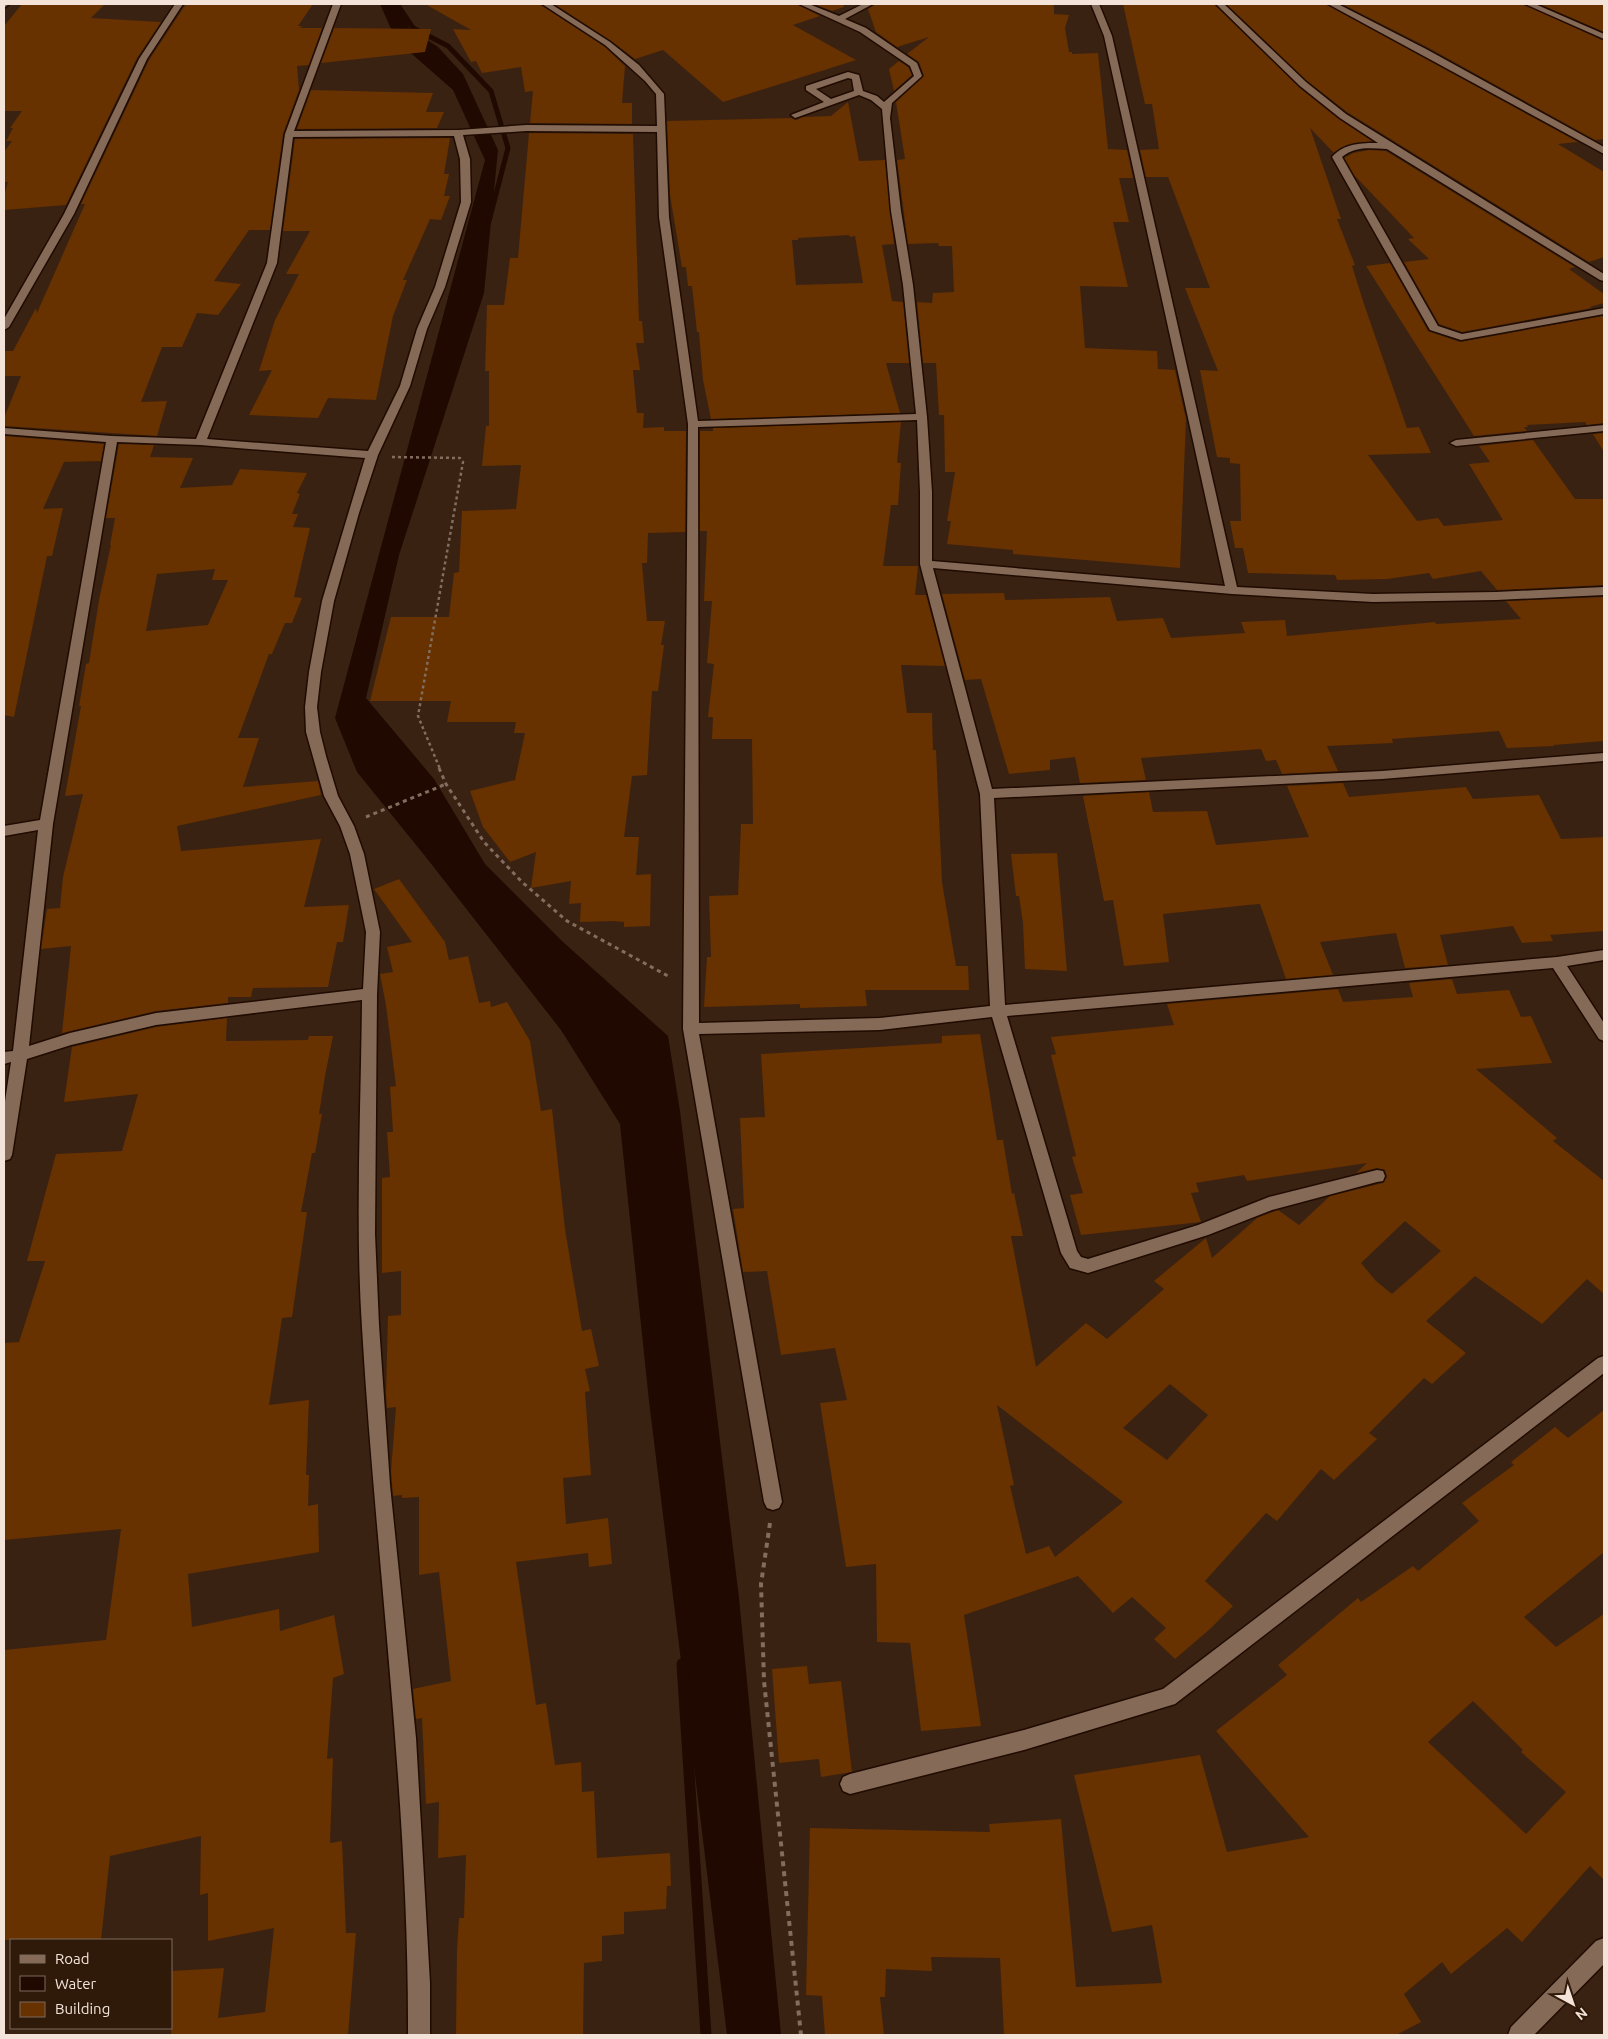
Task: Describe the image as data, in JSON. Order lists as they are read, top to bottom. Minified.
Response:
{"legend":["Road","Water","Building"],"north":"bottom right"}
